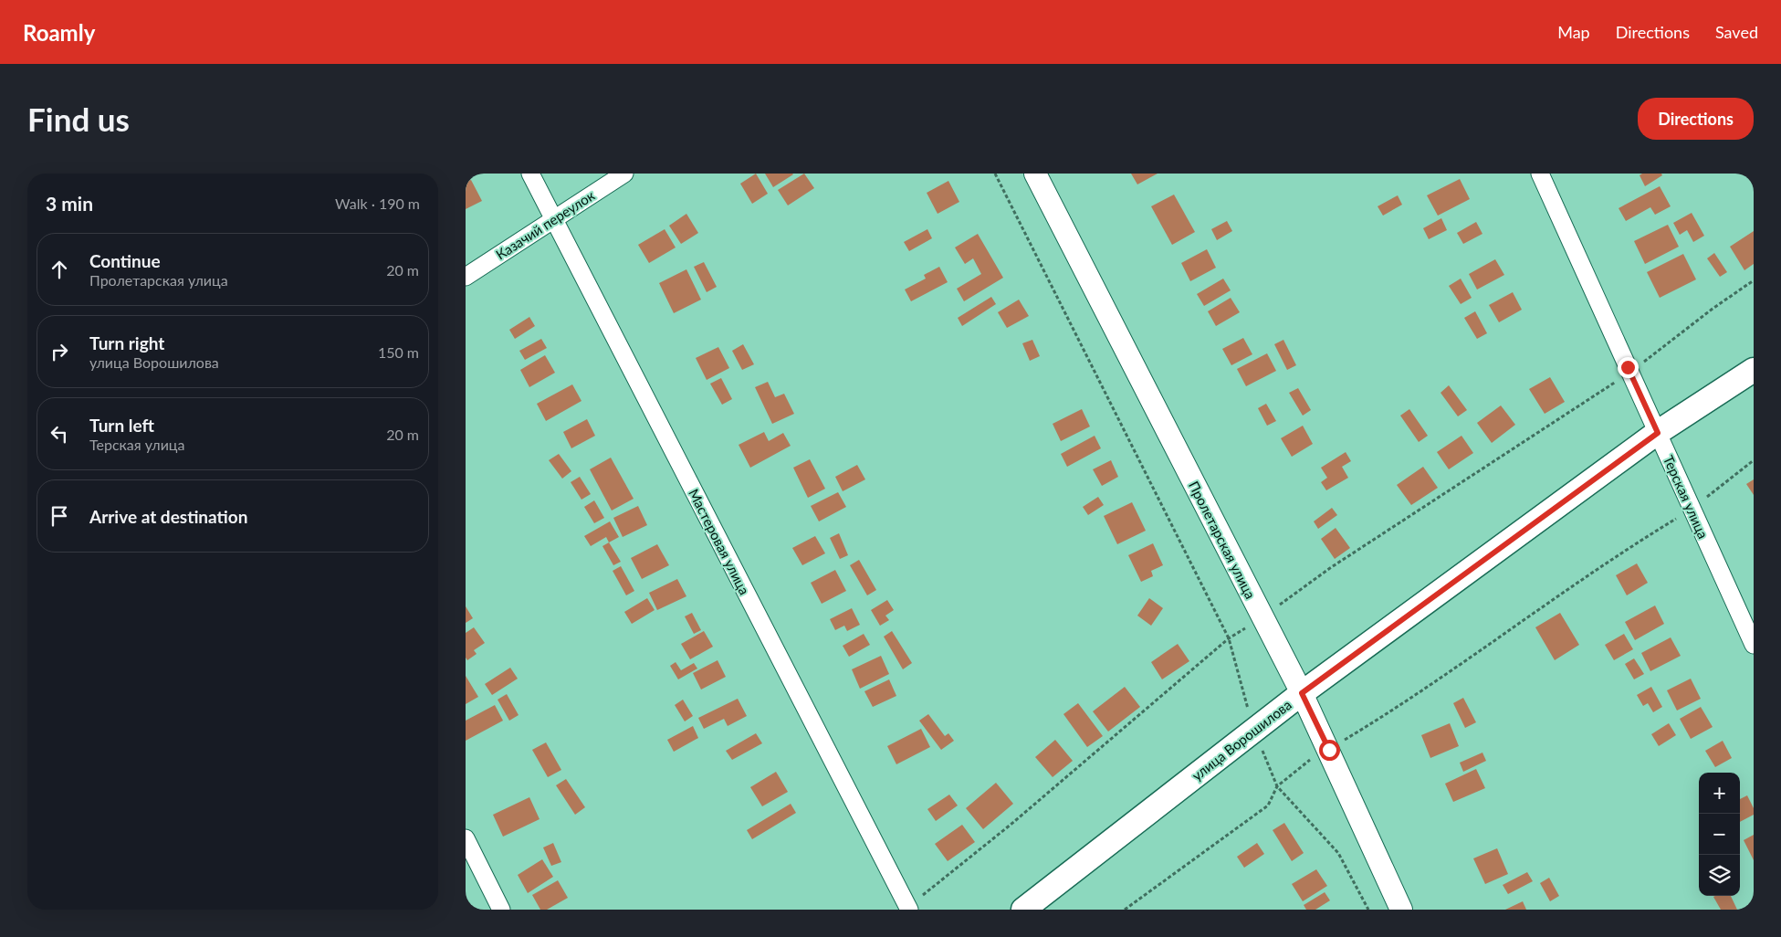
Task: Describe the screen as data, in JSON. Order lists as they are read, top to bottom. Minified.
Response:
{"streets":{"main road":["улица Ворошилова"],"street":["Казачий переулок","Терская улица","Пролетарская улица","Мастеровая улица"]},"crossings":[["Казачий переулок","Мастеровая улица"],["Терская улица","улица Ворошилова"],["Пролетарская улица","улица Ворошилова"]],"page":{"header":"Roamly","nav":["Map","Directions","Saved"],"buttons":"Directions","title":"Find us","heading":["3 min","Walk · 190 m"],"list":[["Continue","Пролетарская улица","20 m"],["Turn right","улица Ворошилова","150 m"],["Turn left","Терская улица","20 m"],"Arrive at destination"],"map_buttons":["+","−"]}}
